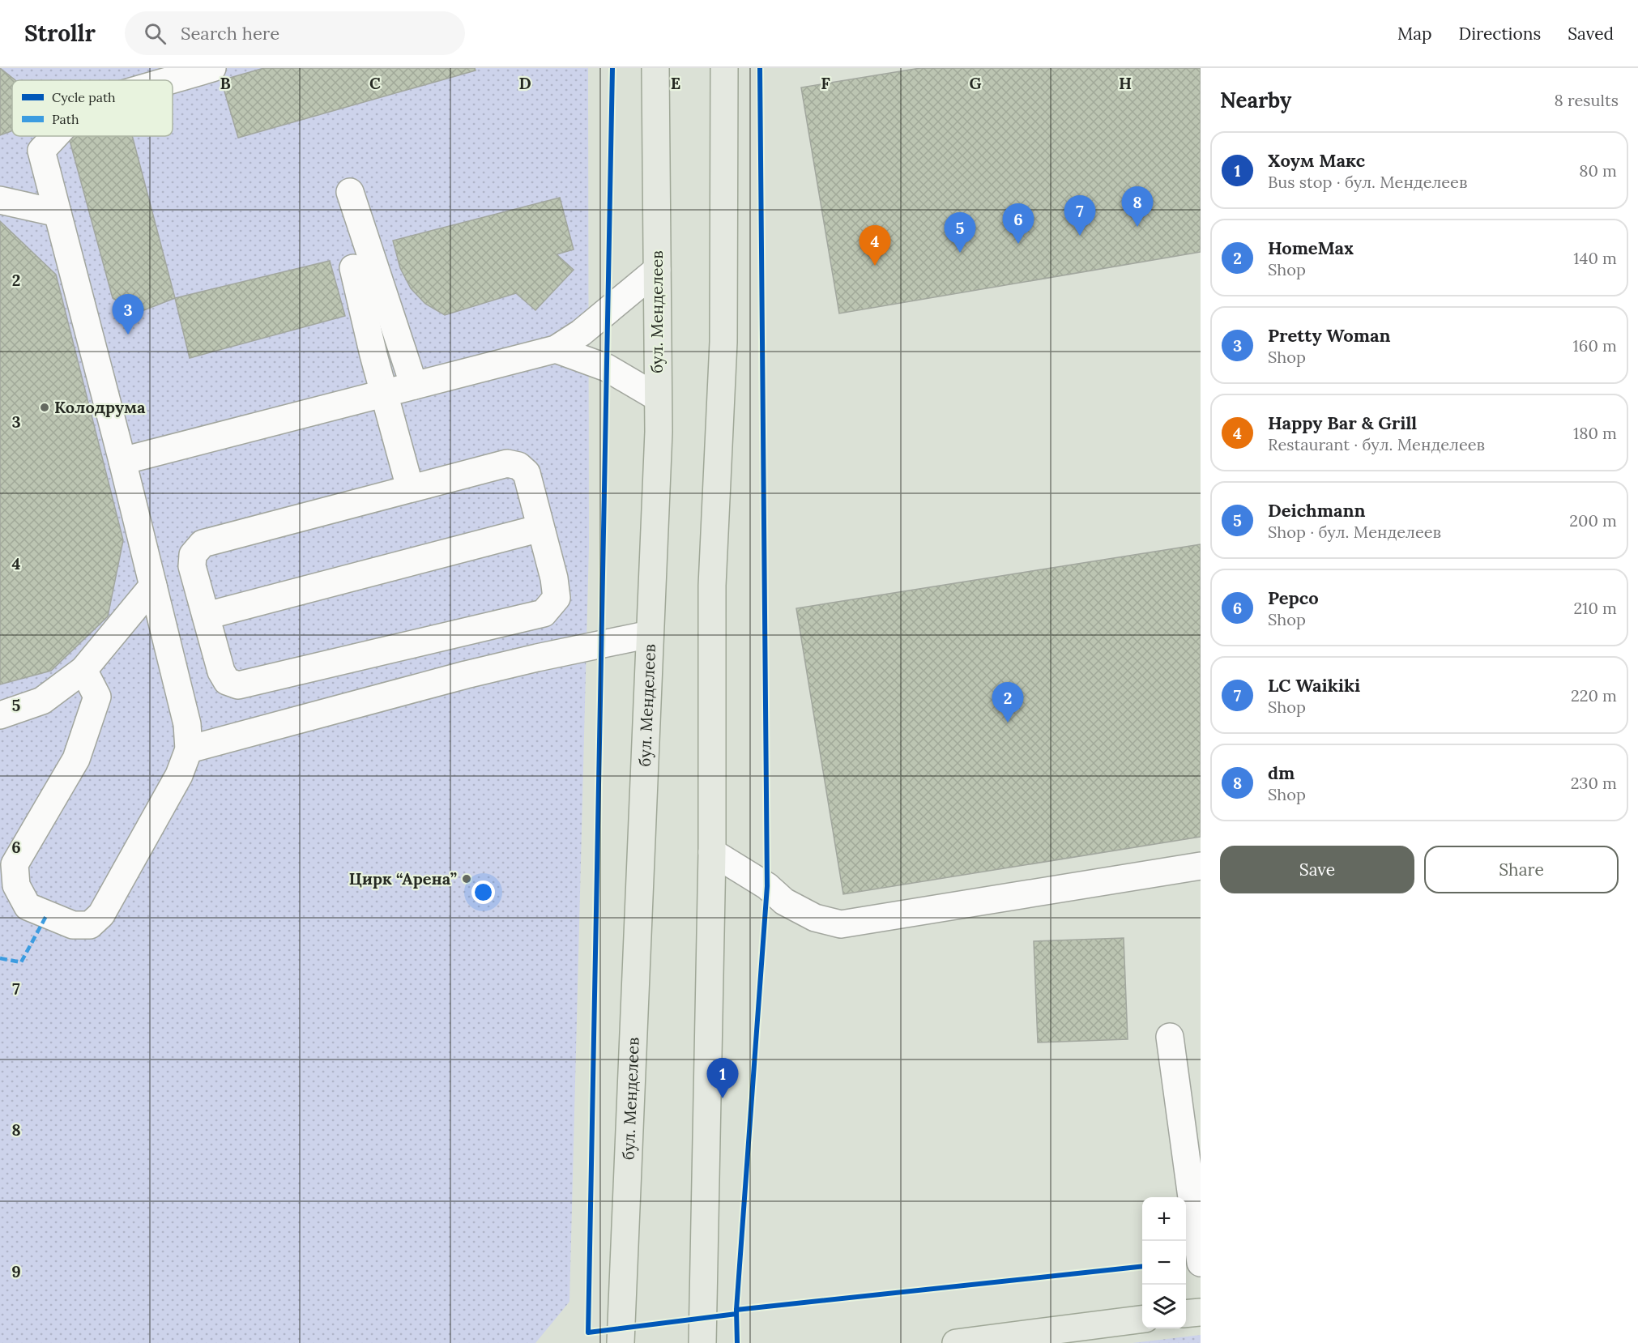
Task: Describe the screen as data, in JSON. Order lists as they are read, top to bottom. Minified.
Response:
{"streets":{"main road":["бул. Менделеев"]},"places":["Колодрума","Цирк “Арена”"],"legend":["Cycle path","Path"],"page":{"header":"Strollr","search":"Search here","nav":["Map","Directions","Saved"],"heading":["Nearby","8 results"],"list":[{"mark":"1","name":"Хоум Макс","note":"Bus stop · бул. Менделеев","value":"80 m"},{"mark":"2","name":"HomeMax","note":"Shop","value":"140 m"},{"mark":"3","name":"Pretty Woman","note":"Shop","value":"160 m"},{"mark":"4","name":"Happy Bar & Grill","note":"Restaurant · бул. Менделеев","value":"180 m"},{"mark":"5","name":"Deichmann","note":"Shop · бул. Менделеев","value":"200 m"},{"mark":"6","name":"Pepco","note":"Shop","value":"210 m"},{"mark":"7","name":"LC Waikiki","note":"Shop","value":"220 m"},{"mark":"8","name":"dm","note":"Shop","value":"230 m"}],"pins":["8","7","6","5","4","3","2","1"],"buttons":["Save","Share"],"map_buttons":["+","−"]},"grid":{"columns":["B","C","D","E","F","G","H"],"rows":["2","3","4","5","6","7","8","9"]}}
